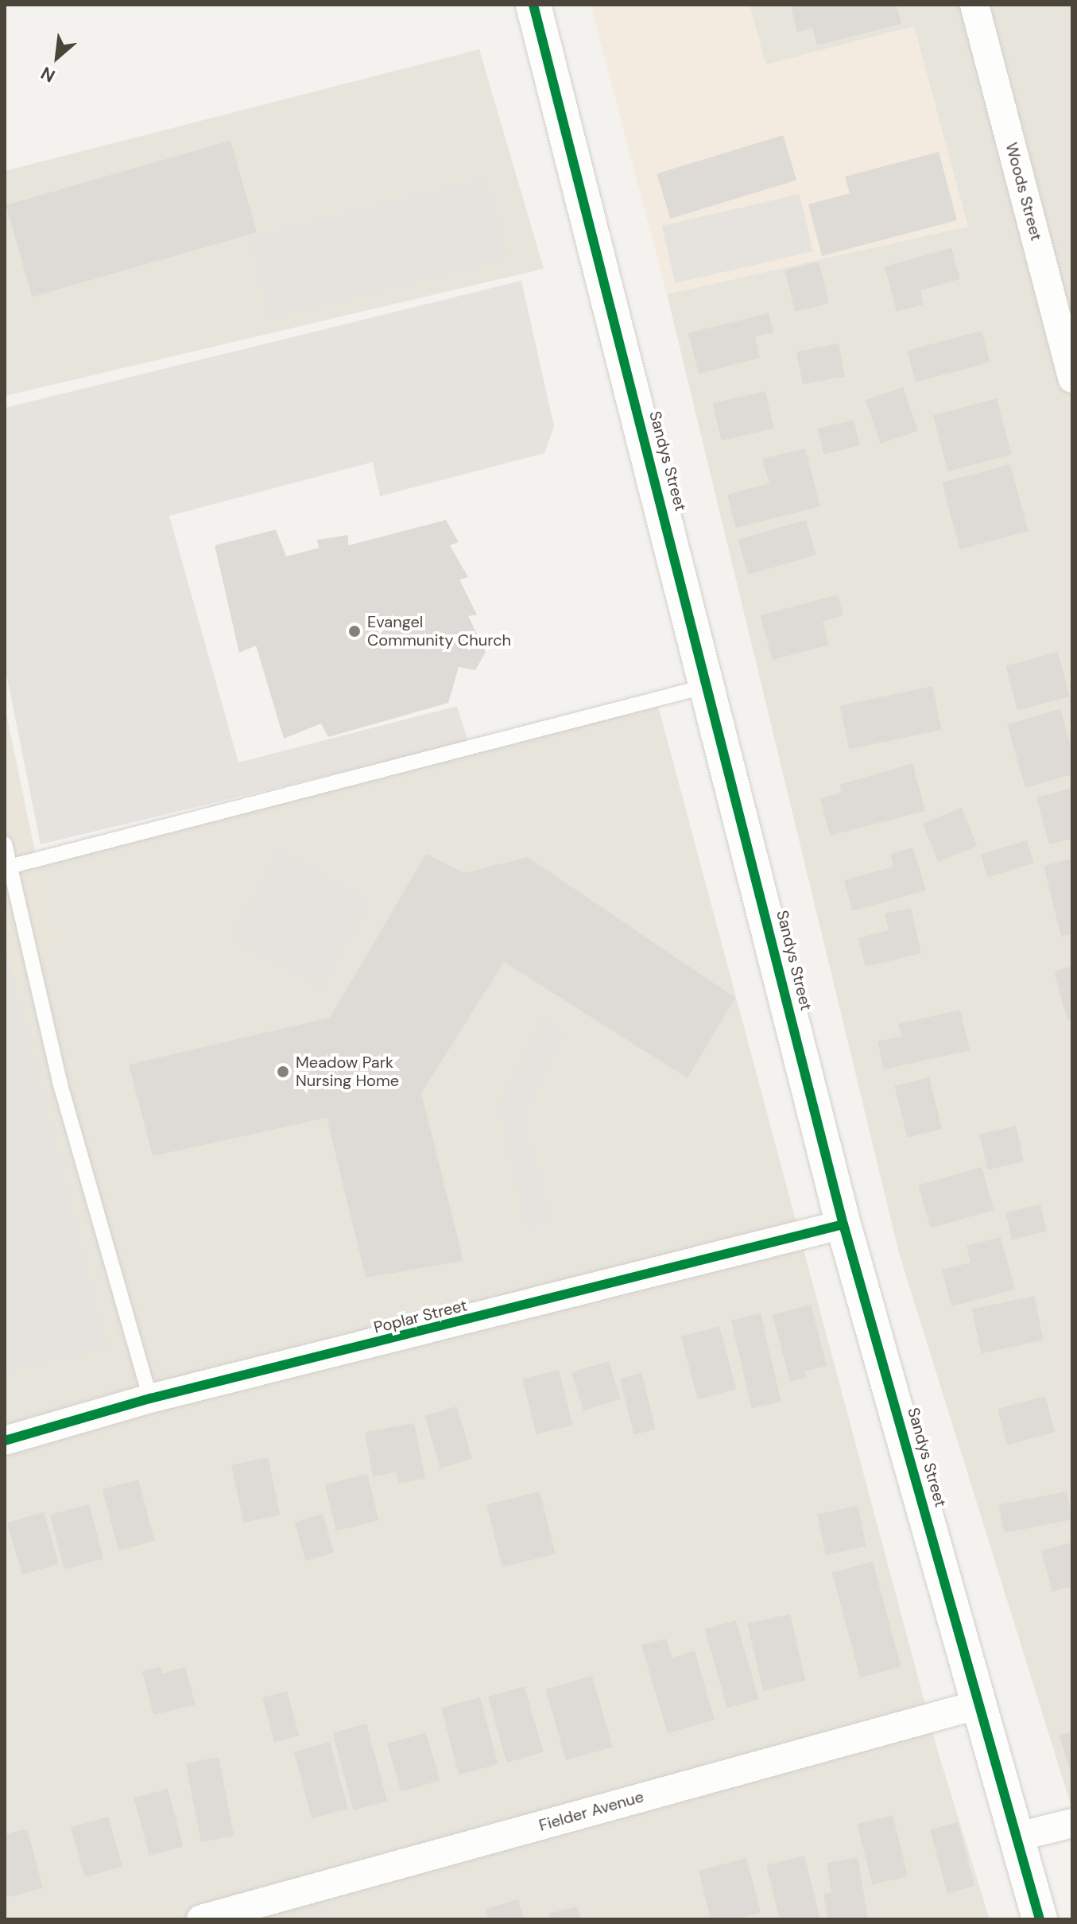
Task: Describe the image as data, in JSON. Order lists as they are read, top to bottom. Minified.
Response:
{"streets":{"street":["Woods Street","Sandys Street","Poplar Street","Fielder Avenue"]},"crossings":[["Sandys Street","Poplar Street"],["Sandys Street","Fielder Avenue"]],"places":["Evangel Community Church","Meadow Park Nursing Home"],"north":"bottom left"}
